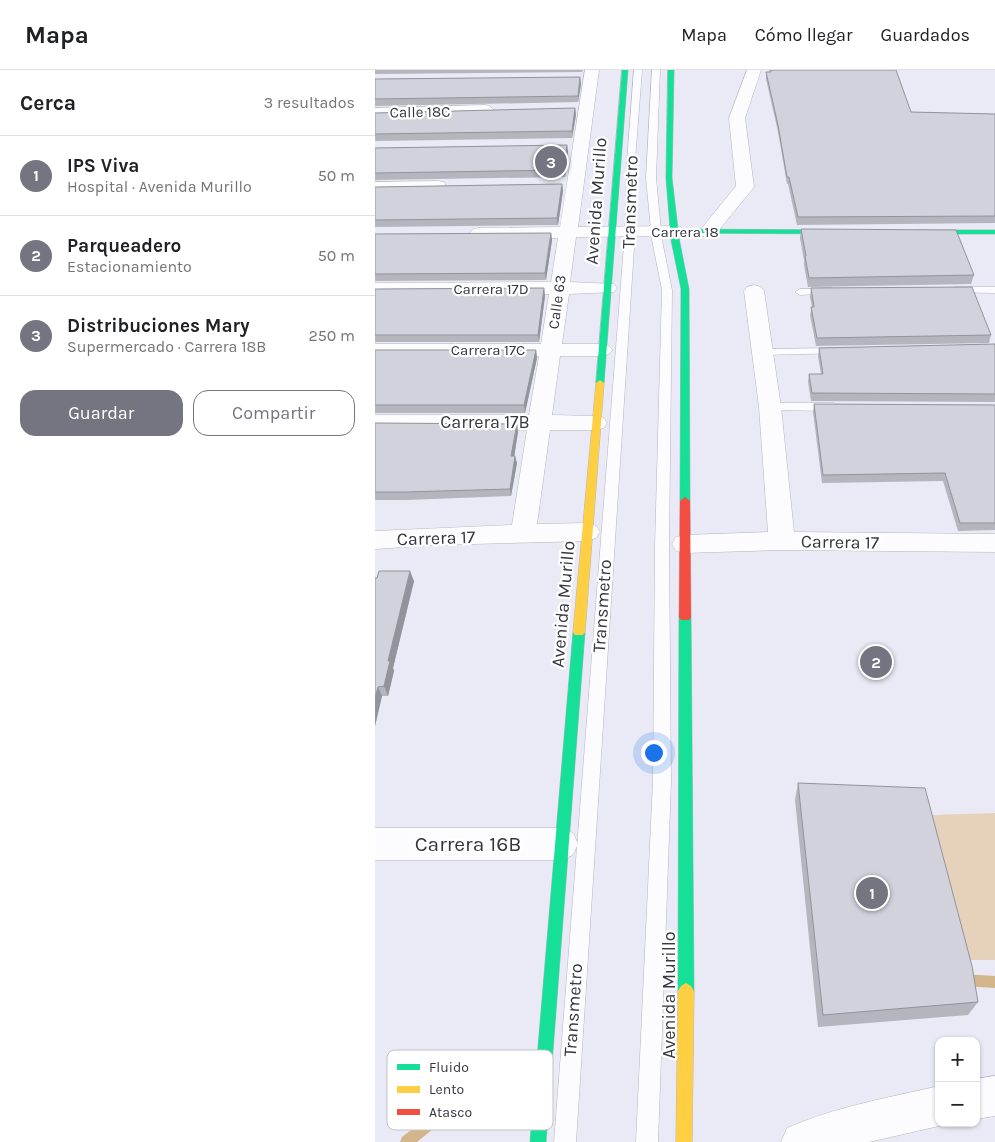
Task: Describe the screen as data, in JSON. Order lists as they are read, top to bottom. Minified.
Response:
{"streets":{"main road":["Avenida Murillo","Carrera 18"],"street":["Calle 18C","Carrera 17D","Calle 63","Carrera 17C","Carrera 17B","Carrera 17","Carrera 16B"],"lane":["Transmetro"]},"crossings":[["Avenida Murillo","Transmetro"],["Avenida Murillo","Carrera 18"],["Avenida Murillo","Carrera 17D"],["Avenida Murillo","Carrera 17C"],["Avenida Murillo","Carrera 17B"],["Avenida Murillo","Carrera 17"],["Avenida Murillo","Carrera 16B"],["Transmetro","Carrera 18"],["Carrera 18","Calle 63"],["Carrera 17D","Calle 63"],["Calle 63","Carrera 17C"],["Calle 63","Carrera 17B"],["Calle 63","Carrera 17"]],"legend":["Fluido","Lento","Atasco"],"page":{"header":"Mapa","nav":["Mapa","Cómo llegar","Guardados"],"heading":["Cerca","3 resultados"],"list":[{"mark":"1","name":"IPS Viva","note":"Hospital · Avenida Murillo","value":"50 m"},{"mark":"2","name":"Parqueadero","note":"Estacionamiento","value":"50 m"},{"mark":"3","name":"Distribuciones Mary","note":"Supermercado · Carrera 18B","value":"250 m"}],"pins":["3","2","1"],"buttons":["Guardar","Compartir"],"map_buttons":["+","−"]}}
